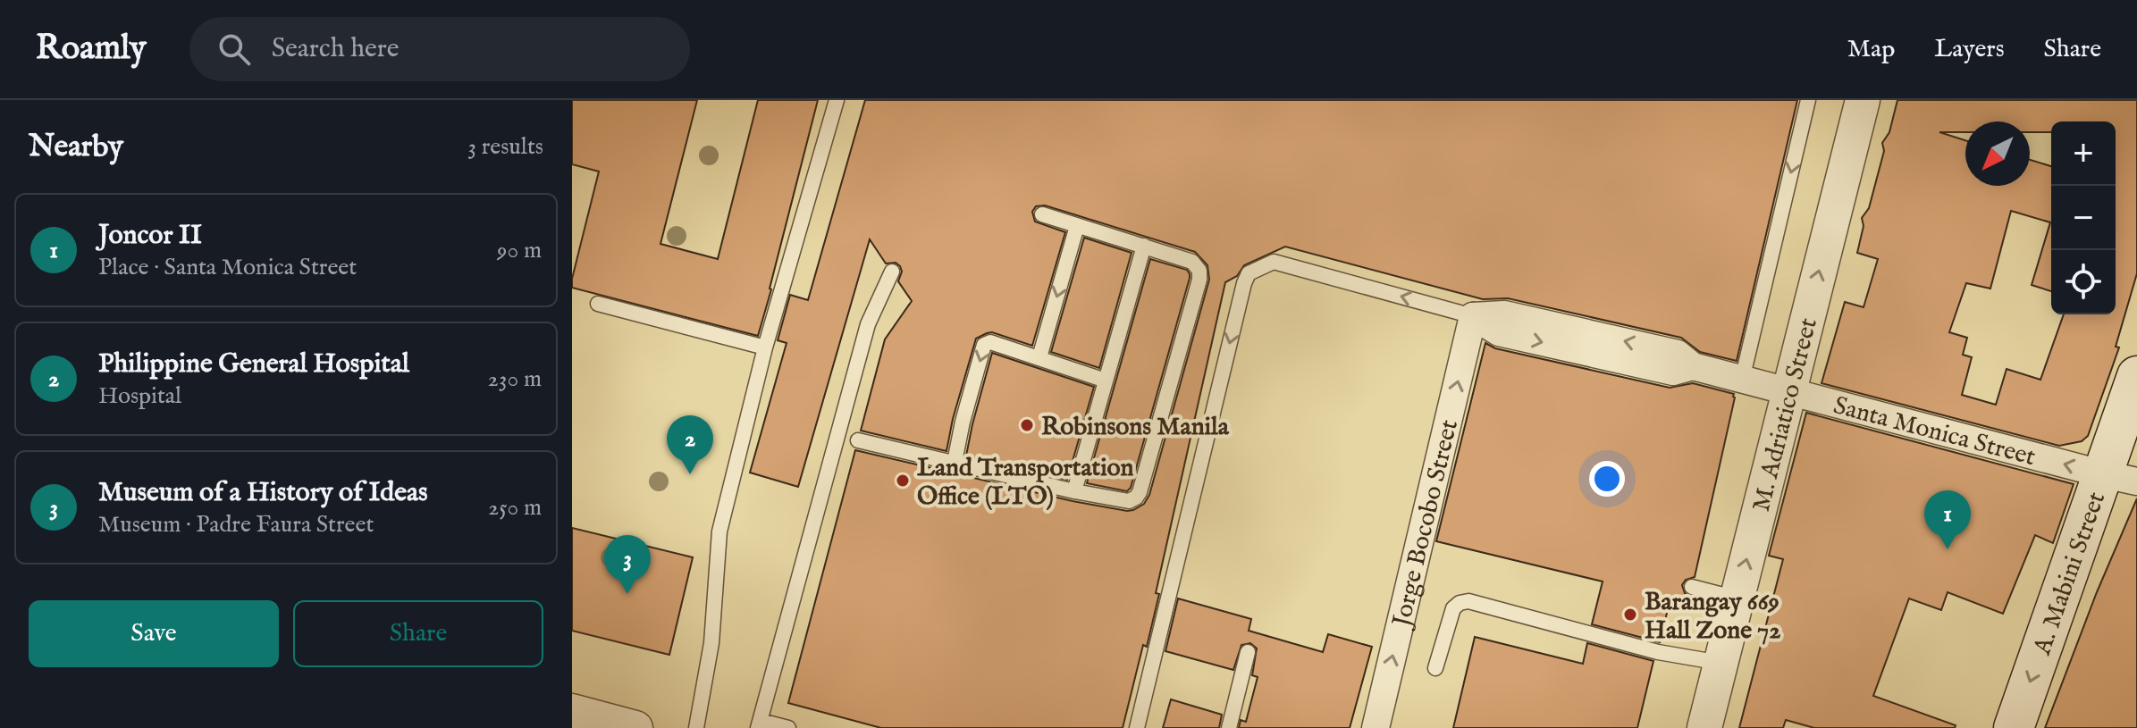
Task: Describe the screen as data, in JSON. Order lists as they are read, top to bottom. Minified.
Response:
{"streets":{"main road":["A. Mabini Street"],"street":["M. Adriatico Street","Santa Monica Street","Jorge Bocobo Street"]},"crossings":[["M. Adriatico Street","Santa Monica Street"],["Santa Monica Street","Jorge Bocobo Street"],["Santa Monica Street","A. Mabini Street"]],"one_way":["M. Adriatico Street","Santa Monica Street","Jorge Bocobo Street","A. Mabini Street"],"places":["Robinsons Manila","Land Transportation Office (LTO)","Barangay 669 Hall Zone 72"],"north":"bottom left","page":{"header":"Roamly","search":"Search here","nav":["Map","Layers","Share"],"heading":["Nearby","3 results"],"map_buttons":["+","−"],"list":[{"mark":"1","name":"Joncor II","note":"Place · Santa Monica Street","value":"90 m"},{"mark":"2","name":"Philippine General Hospital","note":"Hospital","value":"230 m"},{"mark":"3","name":"Museum of a History of Ideas","note":"Museum · Padre Faura Street","value":"250 m"}],"pins":["2","1","3"],"buttons":["Save","Share"]}}
